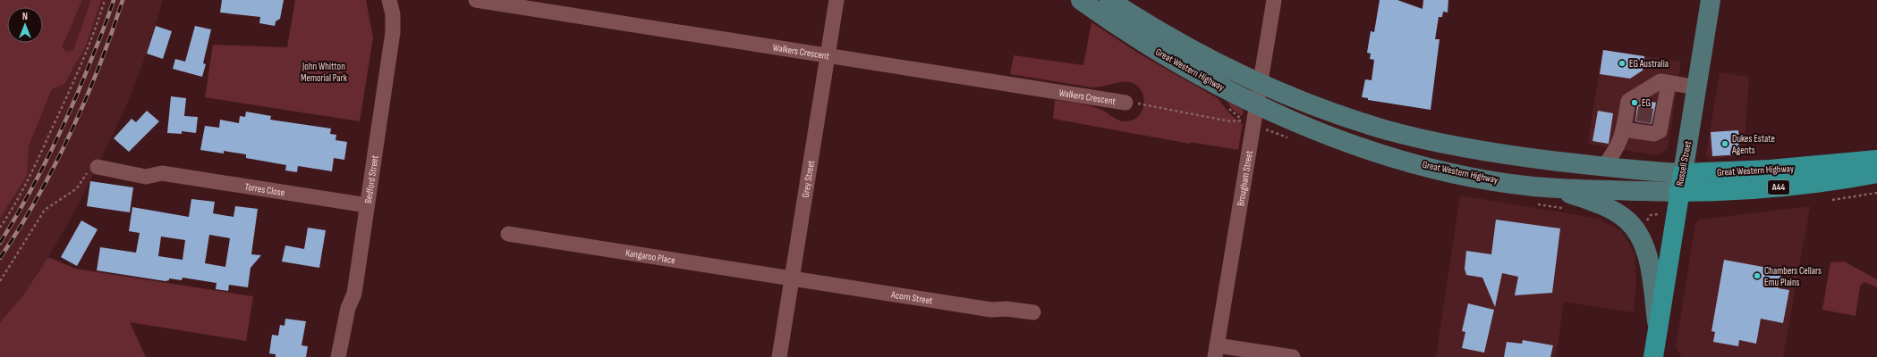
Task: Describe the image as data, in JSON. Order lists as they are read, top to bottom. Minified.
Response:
{"streets":{"highway":["Great Western Highway","Russell Street","A44"],"street":["Walkers Crescent","Grey Street","Brougham Street","Bedford Street","Torres Close","Kangaroo Place","Acorn Street"]},"crossings":[["Walkers Crescent","Grey Street"],["Great Western Highway","Russell Street"],["Great Western Highway","Brougham Street"],["Grey Street","Kangaroo Place"],["Grey Street","Acorn Street"],["Bedford Street","Torres Close"],["Kangaroo Place","Acorn Street"]],"parks":["John Whitton Memorial Park"],"places":["EG Australia","EG","Dukes Estate Agents","Chambers Cellars Emu Plains"],"north":"top"}
